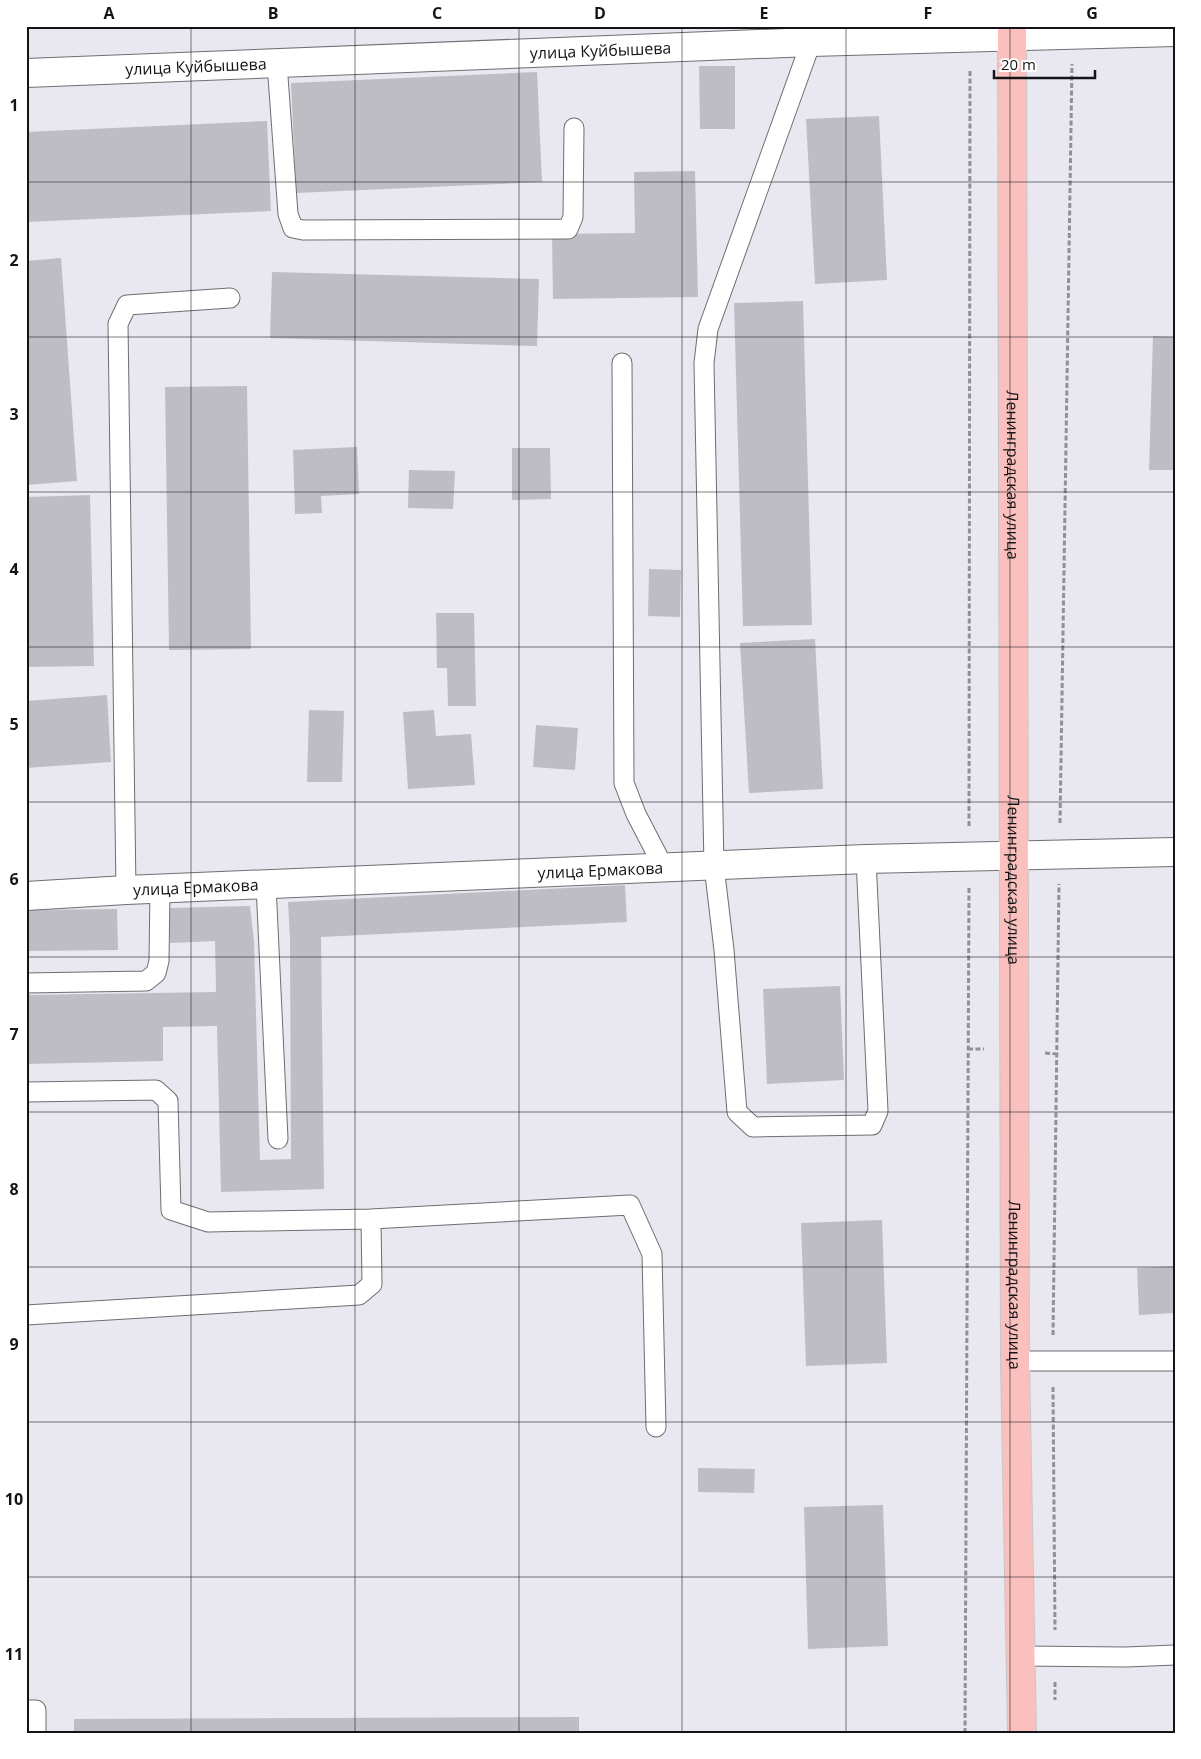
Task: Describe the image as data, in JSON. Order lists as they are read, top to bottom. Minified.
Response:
{"streets":{"highway":["Ленинградская улица"],"street":["улица Куйбышева","улица Ермакова"]},"crossings":[["улица Куйбышева","Ленинградская улица"],["Ленинградская улица","улица Ермакова"]],"scale_bar":"20 m","grid":{"columns":["A","B","C","D","E","F","G"],"rows":["1","2","3","4","5","6","7","8","9","10","11"]}}
